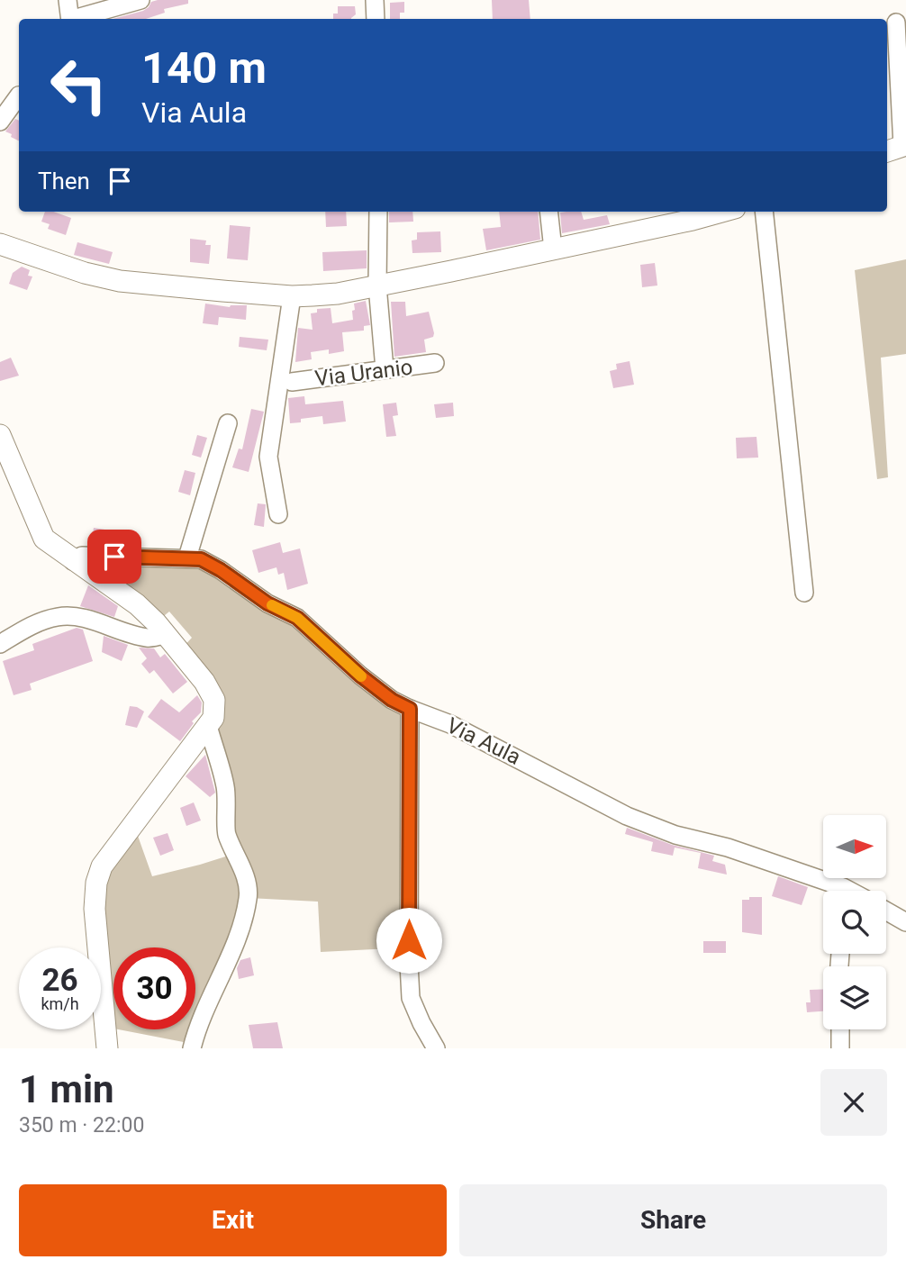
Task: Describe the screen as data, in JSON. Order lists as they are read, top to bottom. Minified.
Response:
{"streets":{"street":["Via Uranio","Via Aula"]},"north":"right","page":{"turn":["140 m","Via Aula"],"then":"Then","speed":"26 km/h","limit":"30","heading":["1 min","350 m · 22:00"],"buttons":["Exit","Share"]}}
